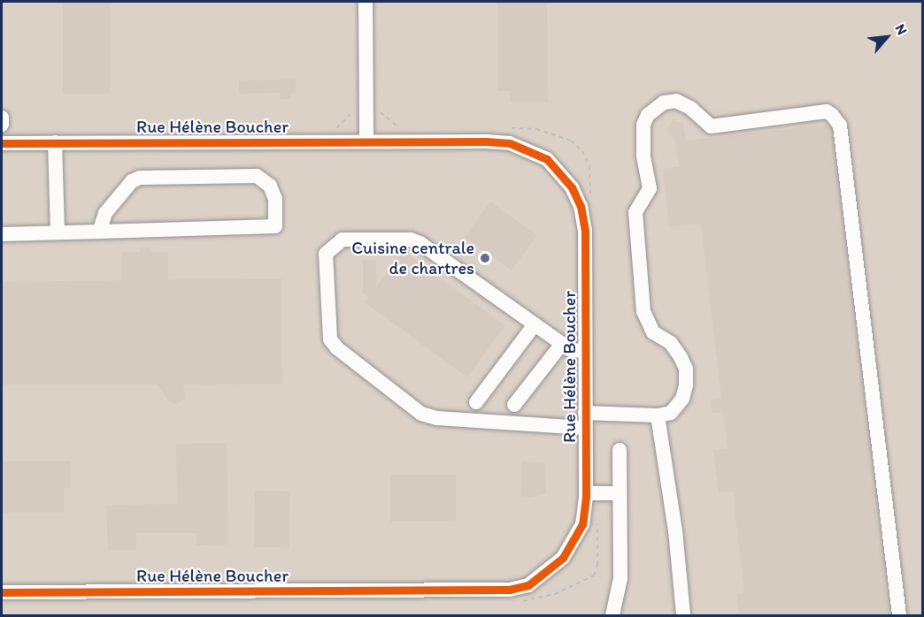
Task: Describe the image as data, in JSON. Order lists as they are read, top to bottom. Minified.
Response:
{"streets":{"street":["Rue Hélène Boucher"]},"places":["Cuisine centrale de chartres"],"north":"top right"}
